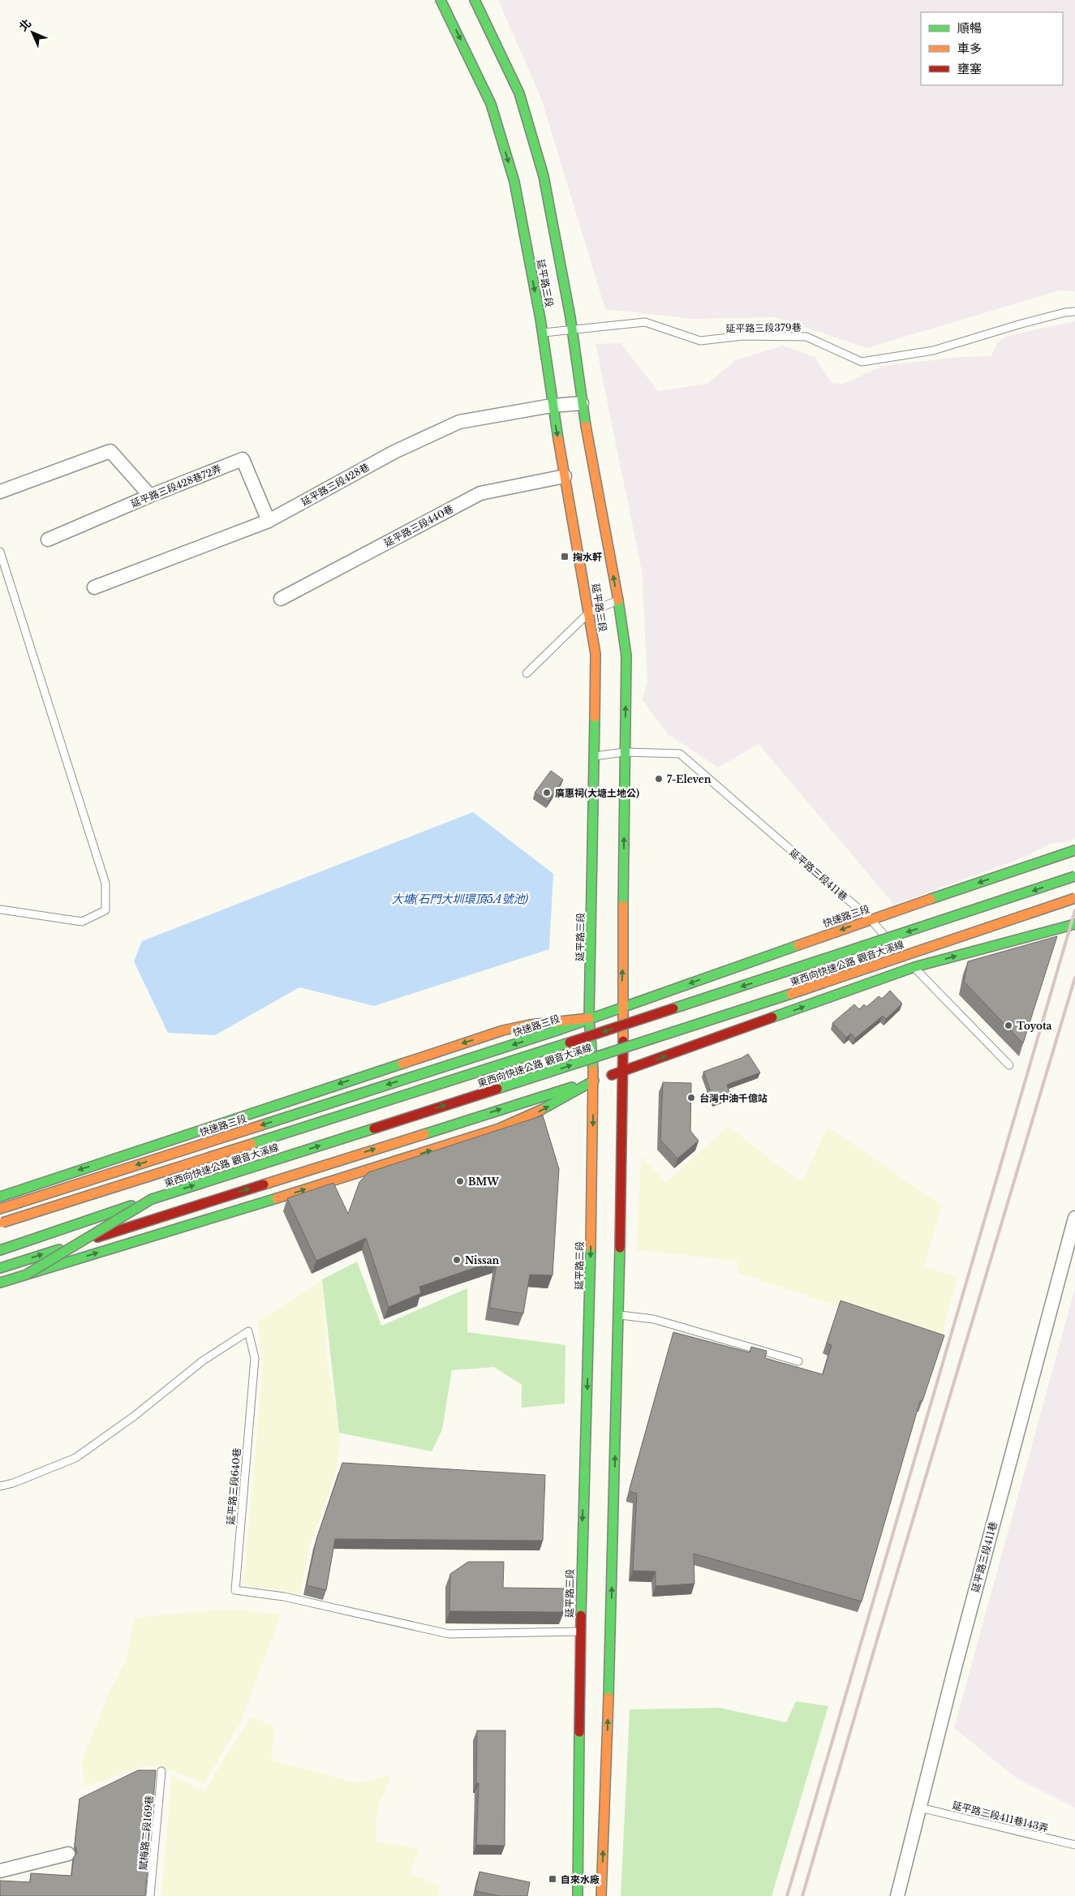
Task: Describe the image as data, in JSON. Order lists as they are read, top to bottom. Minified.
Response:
{"streets":{"main road":["延平路三段","快速路三段","東西向快速公路 觀音大溪線"],"street":["延平路三段428巷","延平路三段428巷72弄","延平路三段440巷","延平路三段411巷"],"lane":["延平路三段379巷","延平路三段640巷","延平路三段411巷143弄","賦梅路二段169巷"]},"crossings":[["延平路三段","延平路三段379巷"],["延平路三段","延平路三段428巷"],["延平路三段","延平路三段440巷"],["延平路三段","延平路三段411巷"],["延平路三段","快速路三段"],["延平路三段","延平路三段640巷"],["延平路三段428巷","延平路三段428巷72弄"],["延平路三段411巷","快速路三段"],["延平路三段411巷","延平路三段411巷143弄"]],"water":["大塘(石門大圳環頂5A號池)"],"places":{"transit":["掬水軒","自來水廠"],"other":["7-Eleven","廣惠祠(大塘土地公)","Toyota","台灣中油千億站","BMW","Nissan"]},"legend":["順暢","車多","壅塞"],"north":"top left"}
